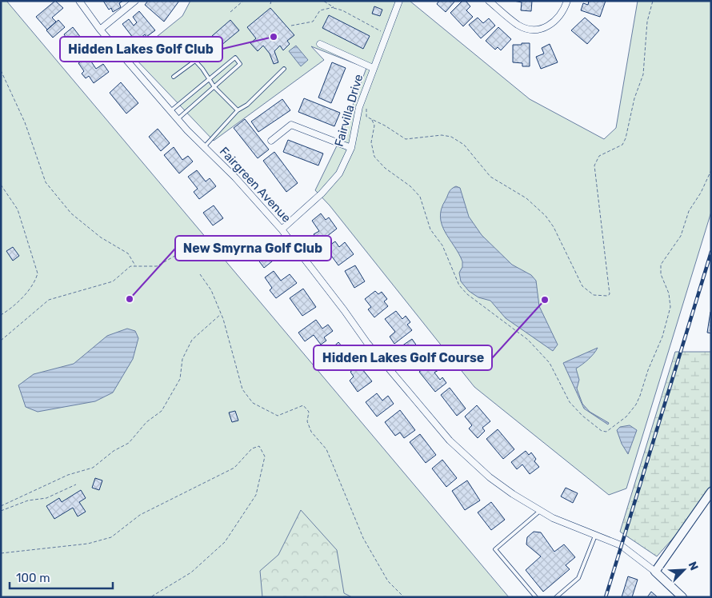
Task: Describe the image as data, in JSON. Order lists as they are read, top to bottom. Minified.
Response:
{"streets":{"street":["Fairvilla Drive","Fairgreen Avenue"]},"crossings":[["Fairvilla Drive","Fairgreen Avenue"]],"places":["Hidden Lakes Golf Club","New Smyrna Golf Club","Hidden Lakes Golf Course"],"scale_bar":"100 m","north":"top right"}
